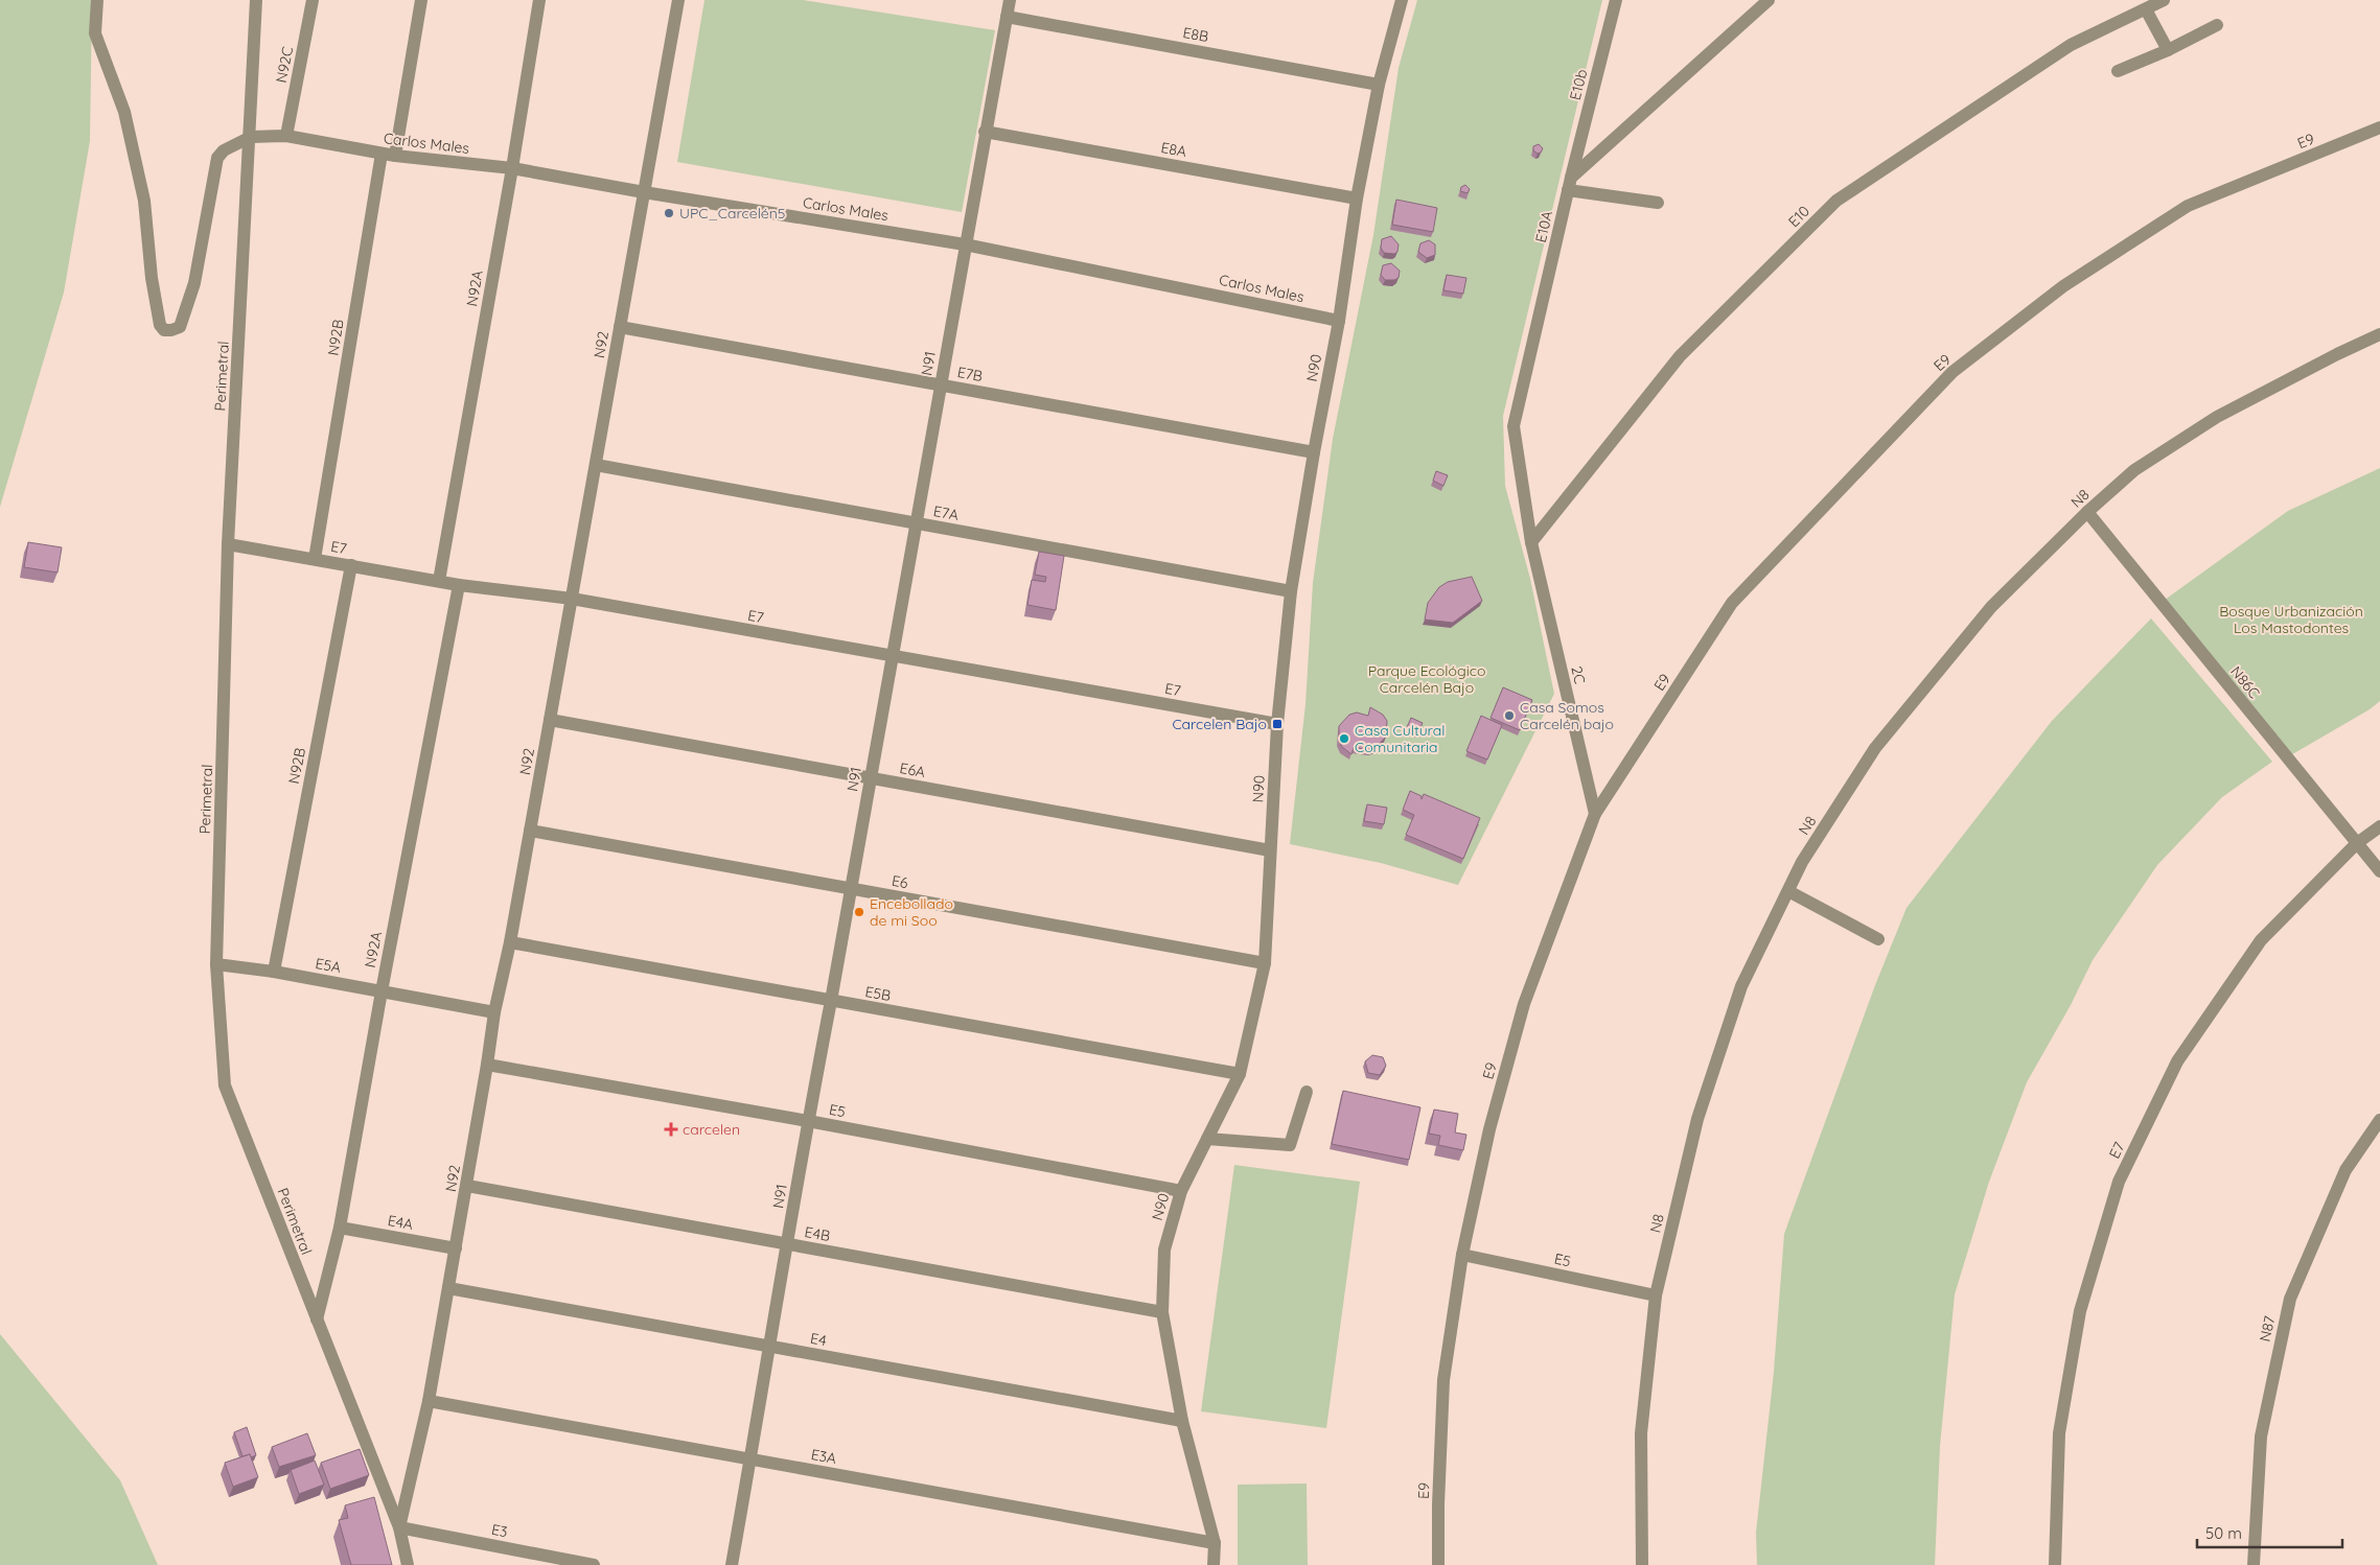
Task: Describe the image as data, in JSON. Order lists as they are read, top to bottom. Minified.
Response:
{"streets":{"street":["E8B","N92C","E10b","E9","Carlos Males","E8A","E10","E10A","N92A","N92B","N92","N91","N90","E7B","Perimetral","N8","E7A","E7","2C","N86C","E6A","E6","E5A","E5B","E5","E4A","E4B","N87","E4","E3A","E3"]},"crossings":[["E8B","N91"],["E8B","N90"],["N92C","Carlos Males"],["E10b","E10A"],["E9","2C"],["E9","E5"],["Carlos Males","N92A"],["Carlos Males","N92B"],["Carlos Males","N92"],["Carlos Males","N91"],["Carlos Males","N90"],["Carlos Males","Perimetral"],["E8A","N91"],["E8A","N90"],["E10","E10A"],["E10","2C"],["E10A","2C"],["N92A","Perimetral"],["N92A","E7"],["N92A","E5A"],["N92A","E4A"],["N92B","E7"],["N92B","E5A"],["N92","E7B"],["N92","Perimetral"],["N92","E7A"],["N92","E7"],["N92","E6A"],["N92","E6"],["N92","E5A"],["N92","E5B"],["N92","E5"],["N92","E4A"],["N92","E4B"],["N92","E4"],["N92","E3A"],["N92","E3"],["N91","E7B"],["N91","E7A"],["N91","E7"],["N91","E6A"],["N91","E6"],["N91","E5B"],["N91","E5"],["N91","E4B"],["N91","E4"],["N91","E3A"],["N90","E7B"],["N90","E7A"],["N90","E7"],["N90","E6A"],["N90","E6"],["N90","E5B"],["N90","E5"],["N90","E4B"],["N90","E4"],["N90","E3A"],["Perimetral","E7"],["Perimetral","E5A"],["Perimetral","E3"],["N8","N86C"],["N8","E5"],["E7","N86C"]],"parks":["Bosque Urbanización Los Mastodontes","Parque Ecológico Carcelén Bajo"],"places":{"other":["UPC_Carcelén5","Casa Somos Carcelén bajo","Casa Cultural Comunitaria","Encebollado de mi Soo"],"transit":["Carcelen Bajo"],"health":["carcelen"]},"scale_bar":"50 m"}
